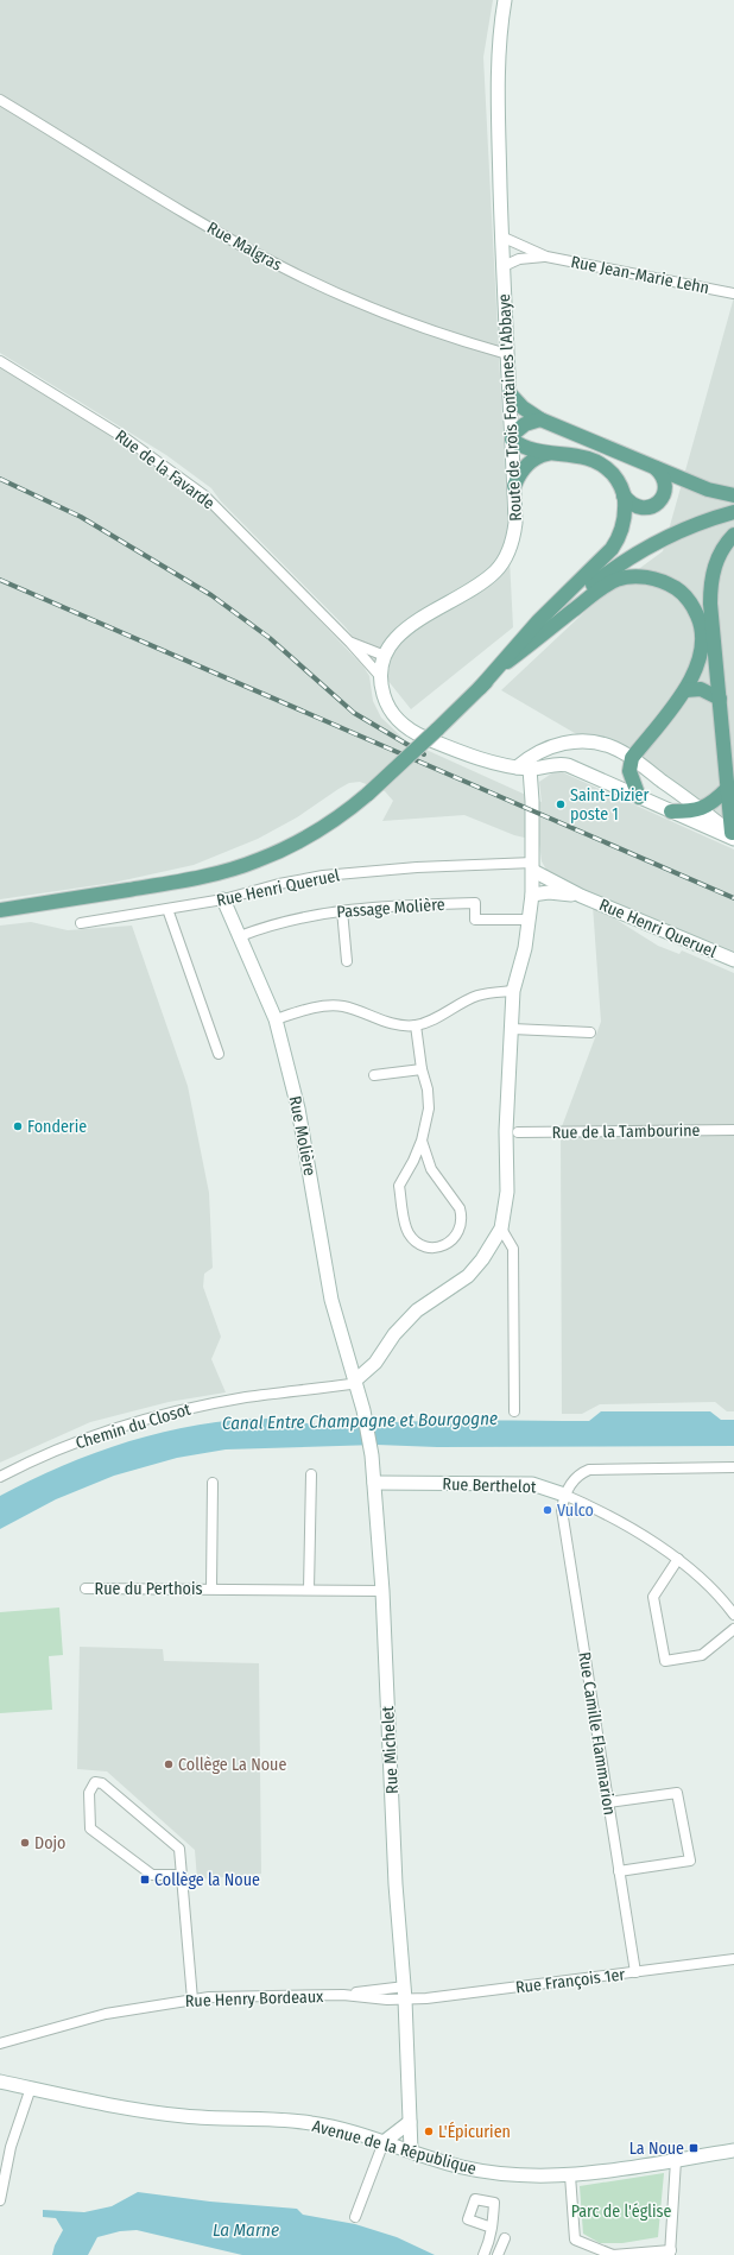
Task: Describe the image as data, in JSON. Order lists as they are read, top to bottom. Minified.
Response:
{"streets":{"main road":["Route de Trois Fontaines l'Abbaye","Rue Henri Queruel","Rue Molière","Rue Berthelot","Rue Michelet","Avenue de la République"],"street":["Rue Malgras","Rue Jean-Marie Lehn","Rue de la Favarde","Passage Molière","Rue de la Tambourine","Chemin du Closot","Rue du Perthois","Rue Camille Flammarion","Rue François 1er","Rue Henry Bordeaux"]},"crossings":[["Rue Malgras","Route de Trois Fontaines l'Abbaye"],["Rue Jean-Marie Lehn","Route de Trois Fontaines l'Abbaye"],["Route de Trois Fontaines l'Abbaye","Rue de la Favarde"],["Rue Henri Queruel","Rue Molière"],["Passage Molière","Rue Molière"],["Rue Molière","Chemin du Closot"],["Rue Molière","Rue Michelet"],["Chemin du Closot","Rue Michelet"],["Rue Berthelot","Rue Camille Flammarion"],["Rue Berthelot","Rue Michelet"],["Rue du Perthois","Rue Michelet"],["Rue Camille Flammarion","Rue François 1er"],["Rue Michelet","Rue François 1er"],["Rue Michelet","Rue Henry Bordeaux"],["Rue Michelet","Avenue de la République"],["Rue François 1er","Rue Henry Bordeaux"]],"water":["Canal Entre Champagne et Bourgogne","La Marne"],"parks":["Parc de l'église"],"places":{"other":["Saint-Dizier poste 1","Fonderie","Vulco","Collège La Noue","Dojo","L'Épicurien"],"transit":["Collège la Noue","La Noue"]}}
